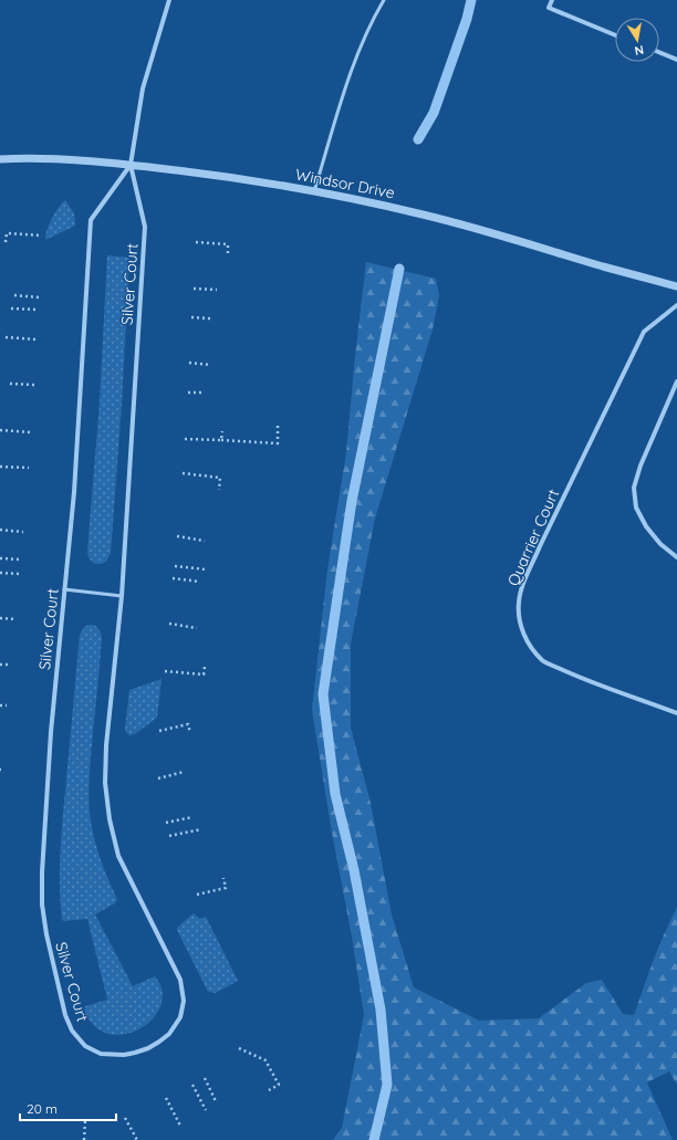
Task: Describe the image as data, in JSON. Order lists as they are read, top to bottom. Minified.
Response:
{"streets":{"street":["Windsor Drive","Silver Court","Quarrier Court"]},"crossings":[["Windsor Drive","Silver Court"]],"scale_bar":"20 m","north":"bottom"}
